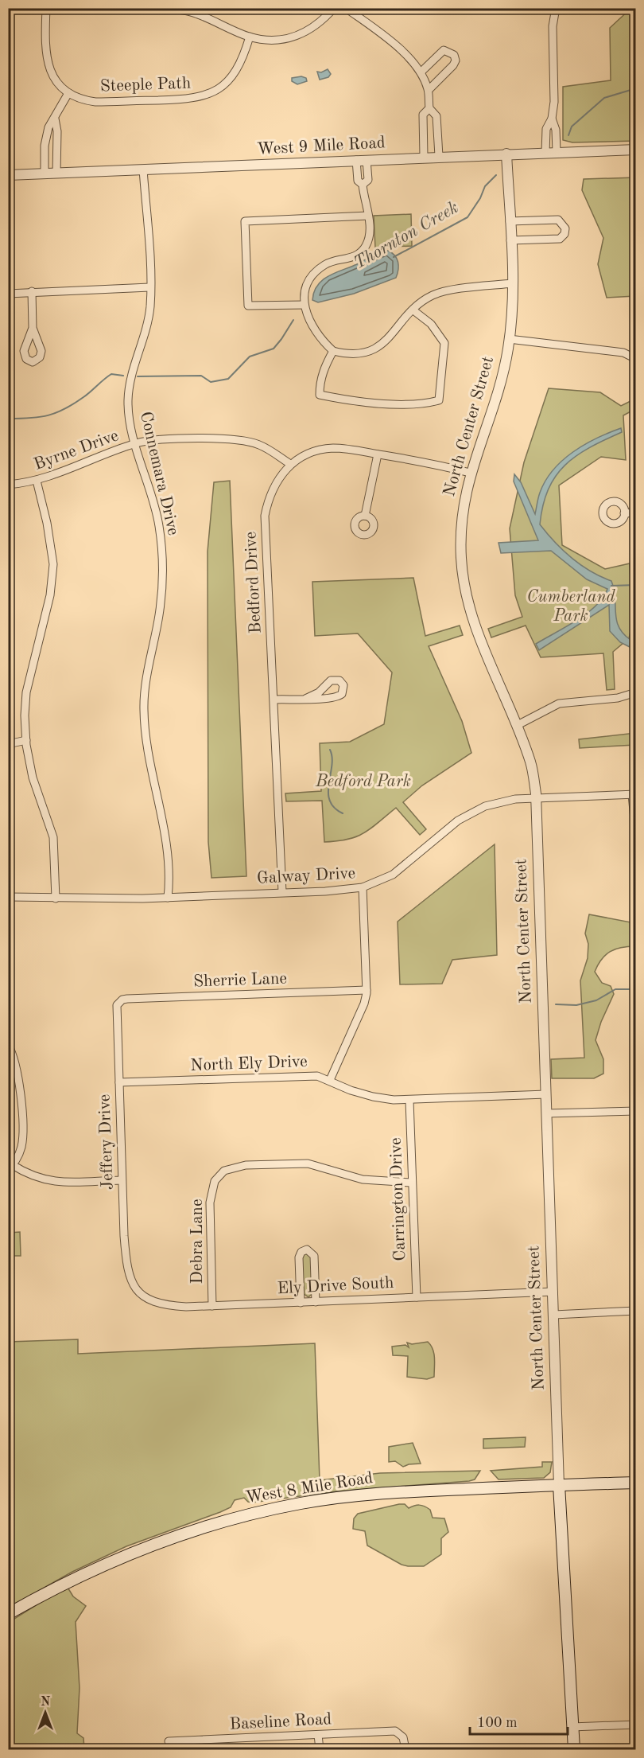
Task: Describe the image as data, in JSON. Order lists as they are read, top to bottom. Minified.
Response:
{"streets":{"main road":["North Center Street","West 8 Mile Road"],"street":["Steeple Path","West 9 Mile Road","Byrne Drive","Connemara Drive","Bedford Drive","Galway Drive","Sherrie Lane","North Ely Drive","Jeffery Drive","Carrington Drive","Debra Lane","Ely Drive South","Baseline Road"]},"crossings":[["West 9 Mile Road","North Center Street"],["West 9 Mile Road","Connemara Drive"],["North Center Street","Bedford Drive"],["North Center Street","Galway Drive"],["North Center Street","North Ely Drive"],["North Center Street","Ely Drive South"],["North Center Street","West 8 Mile Road"],["Byrne Drive","Connemara Drive"],["Byrne Drive","Bedford Drive"],["Connemara Drive","Galway Drive"],["Bedford Drive","Galway Drive"],["Sherrie Lane","Jeffery Drive"],["North Ely Drive","Jeffery Drive"],["North Ely Drive","Carrington Drive"],["Jeffery Drive","Ely Drive South"],["Carrington Drive","Debra Lane"],["Carrington Drive","Ely Drive South"],["Debra Lane","Ely Drive South"]],"water":["Thornton Creek"],"parks":["Cumberland Park","Bedford Park"],"scale_bar":"100 m","north":"top"}
